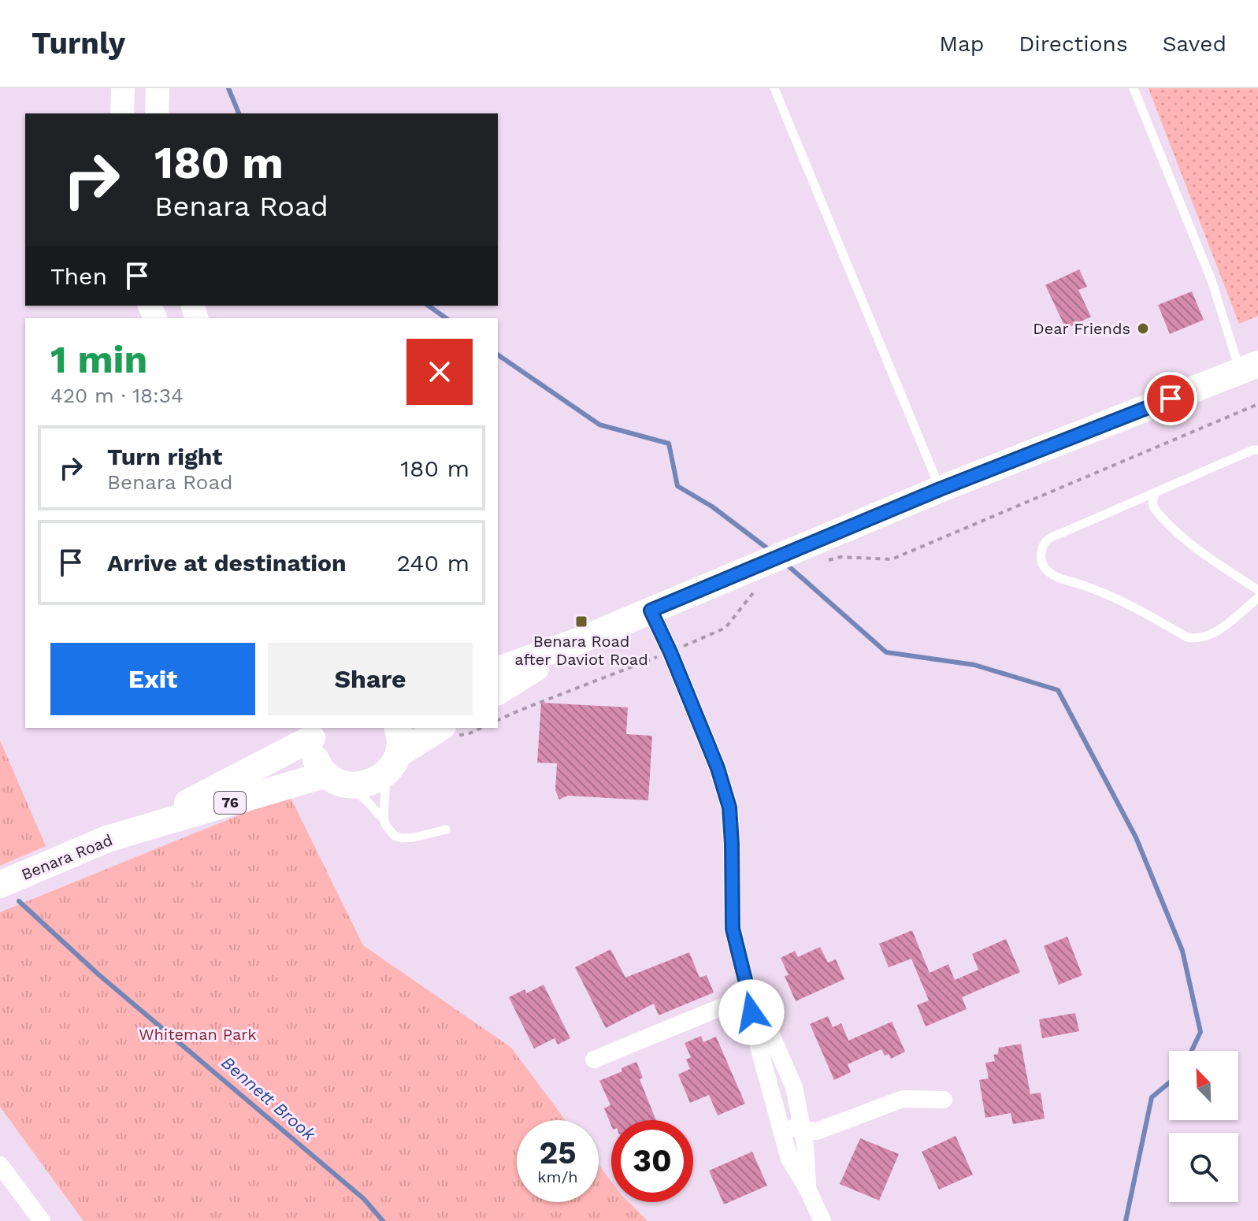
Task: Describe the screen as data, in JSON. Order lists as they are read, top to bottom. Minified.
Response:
{"streets":{"main road":["76","Benara Road"]},"crossings":[["76","Benara Road"]],"water":["Bennett Brook"],"parks":["Whiteman Park"],"places":{"other":["Dear Friends"],"transit":["Benara Road after Daviot Road"]},"north":"top left","page":{"header":"Turnly","nav":["Map","Directions","Saved"],"turn":["180 m","Benara Road"],"then":"Then","heading":["1 min","420 m · 18:34"],"list":[{"name":"Turn right","note":"Benara Road","value":"180 m"},{"name":"Arrive at destination","value":"240 m"}],"buttons":["Exit","Share"],"speed":"25 km/h","limit":"30"}}
